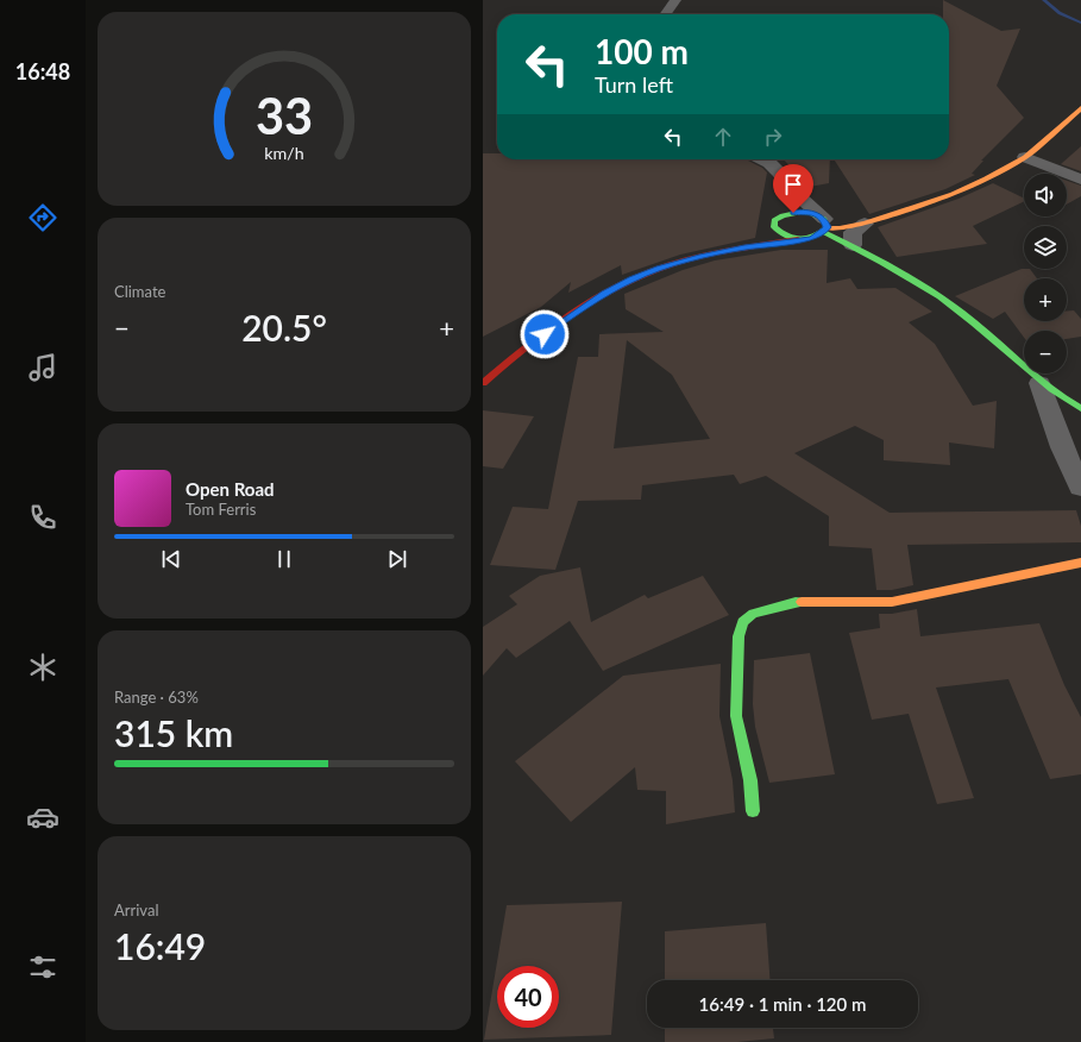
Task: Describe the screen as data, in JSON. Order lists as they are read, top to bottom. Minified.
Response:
{"page":{"tabs":"16:48","turn":["100 m","Turn left"],"map_buttons":["+","−"],"tile":["Climate",["Range · 63%","315 km"],["Arrival","16:49"]],"heat":["−","20.5°","+"],"song":["Open Road","Tom Ferris"],"limit":"40","trip":"16:49 · 1 min · 120 m","gauge":["33","km/h"]}}
